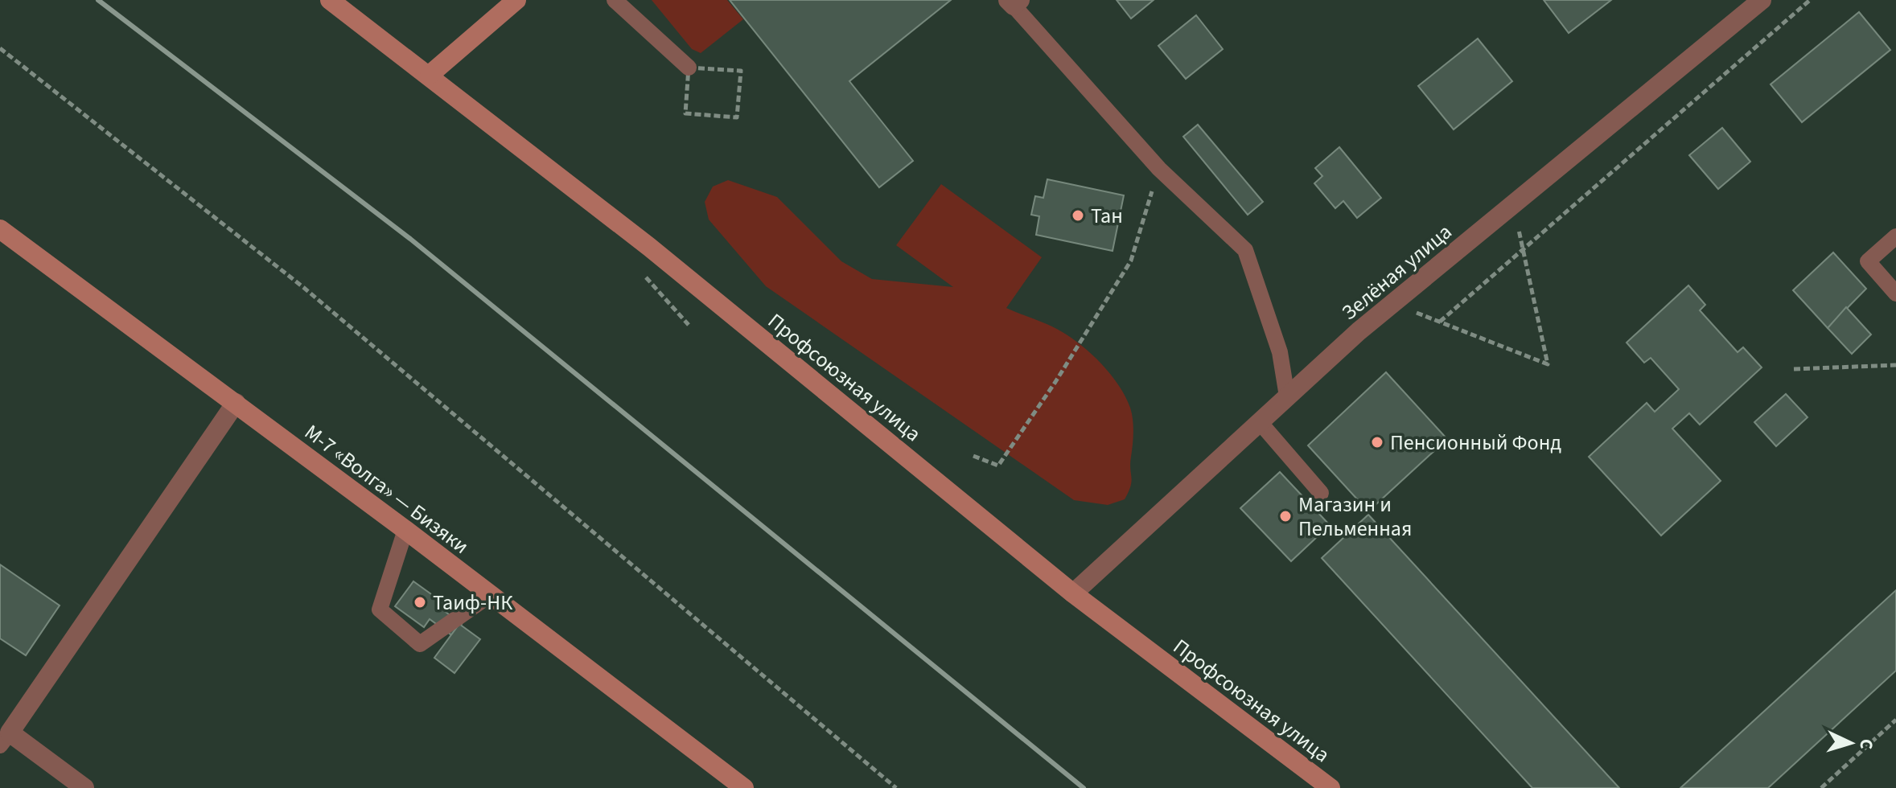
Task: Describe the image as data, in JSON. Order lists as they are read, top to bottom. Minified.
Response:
{"streets":{"main road":["Профсоюзная улица","М-7 «Волга» — Бизяки"],"street":["Зелёная улица"]},"crossings":[["Зелёная улица","Профсоюзная улица"]],"places":["Тан","Пенсионный Фонд","Магазин и Пельменная","Таиф-НК"],"north":"right"}
